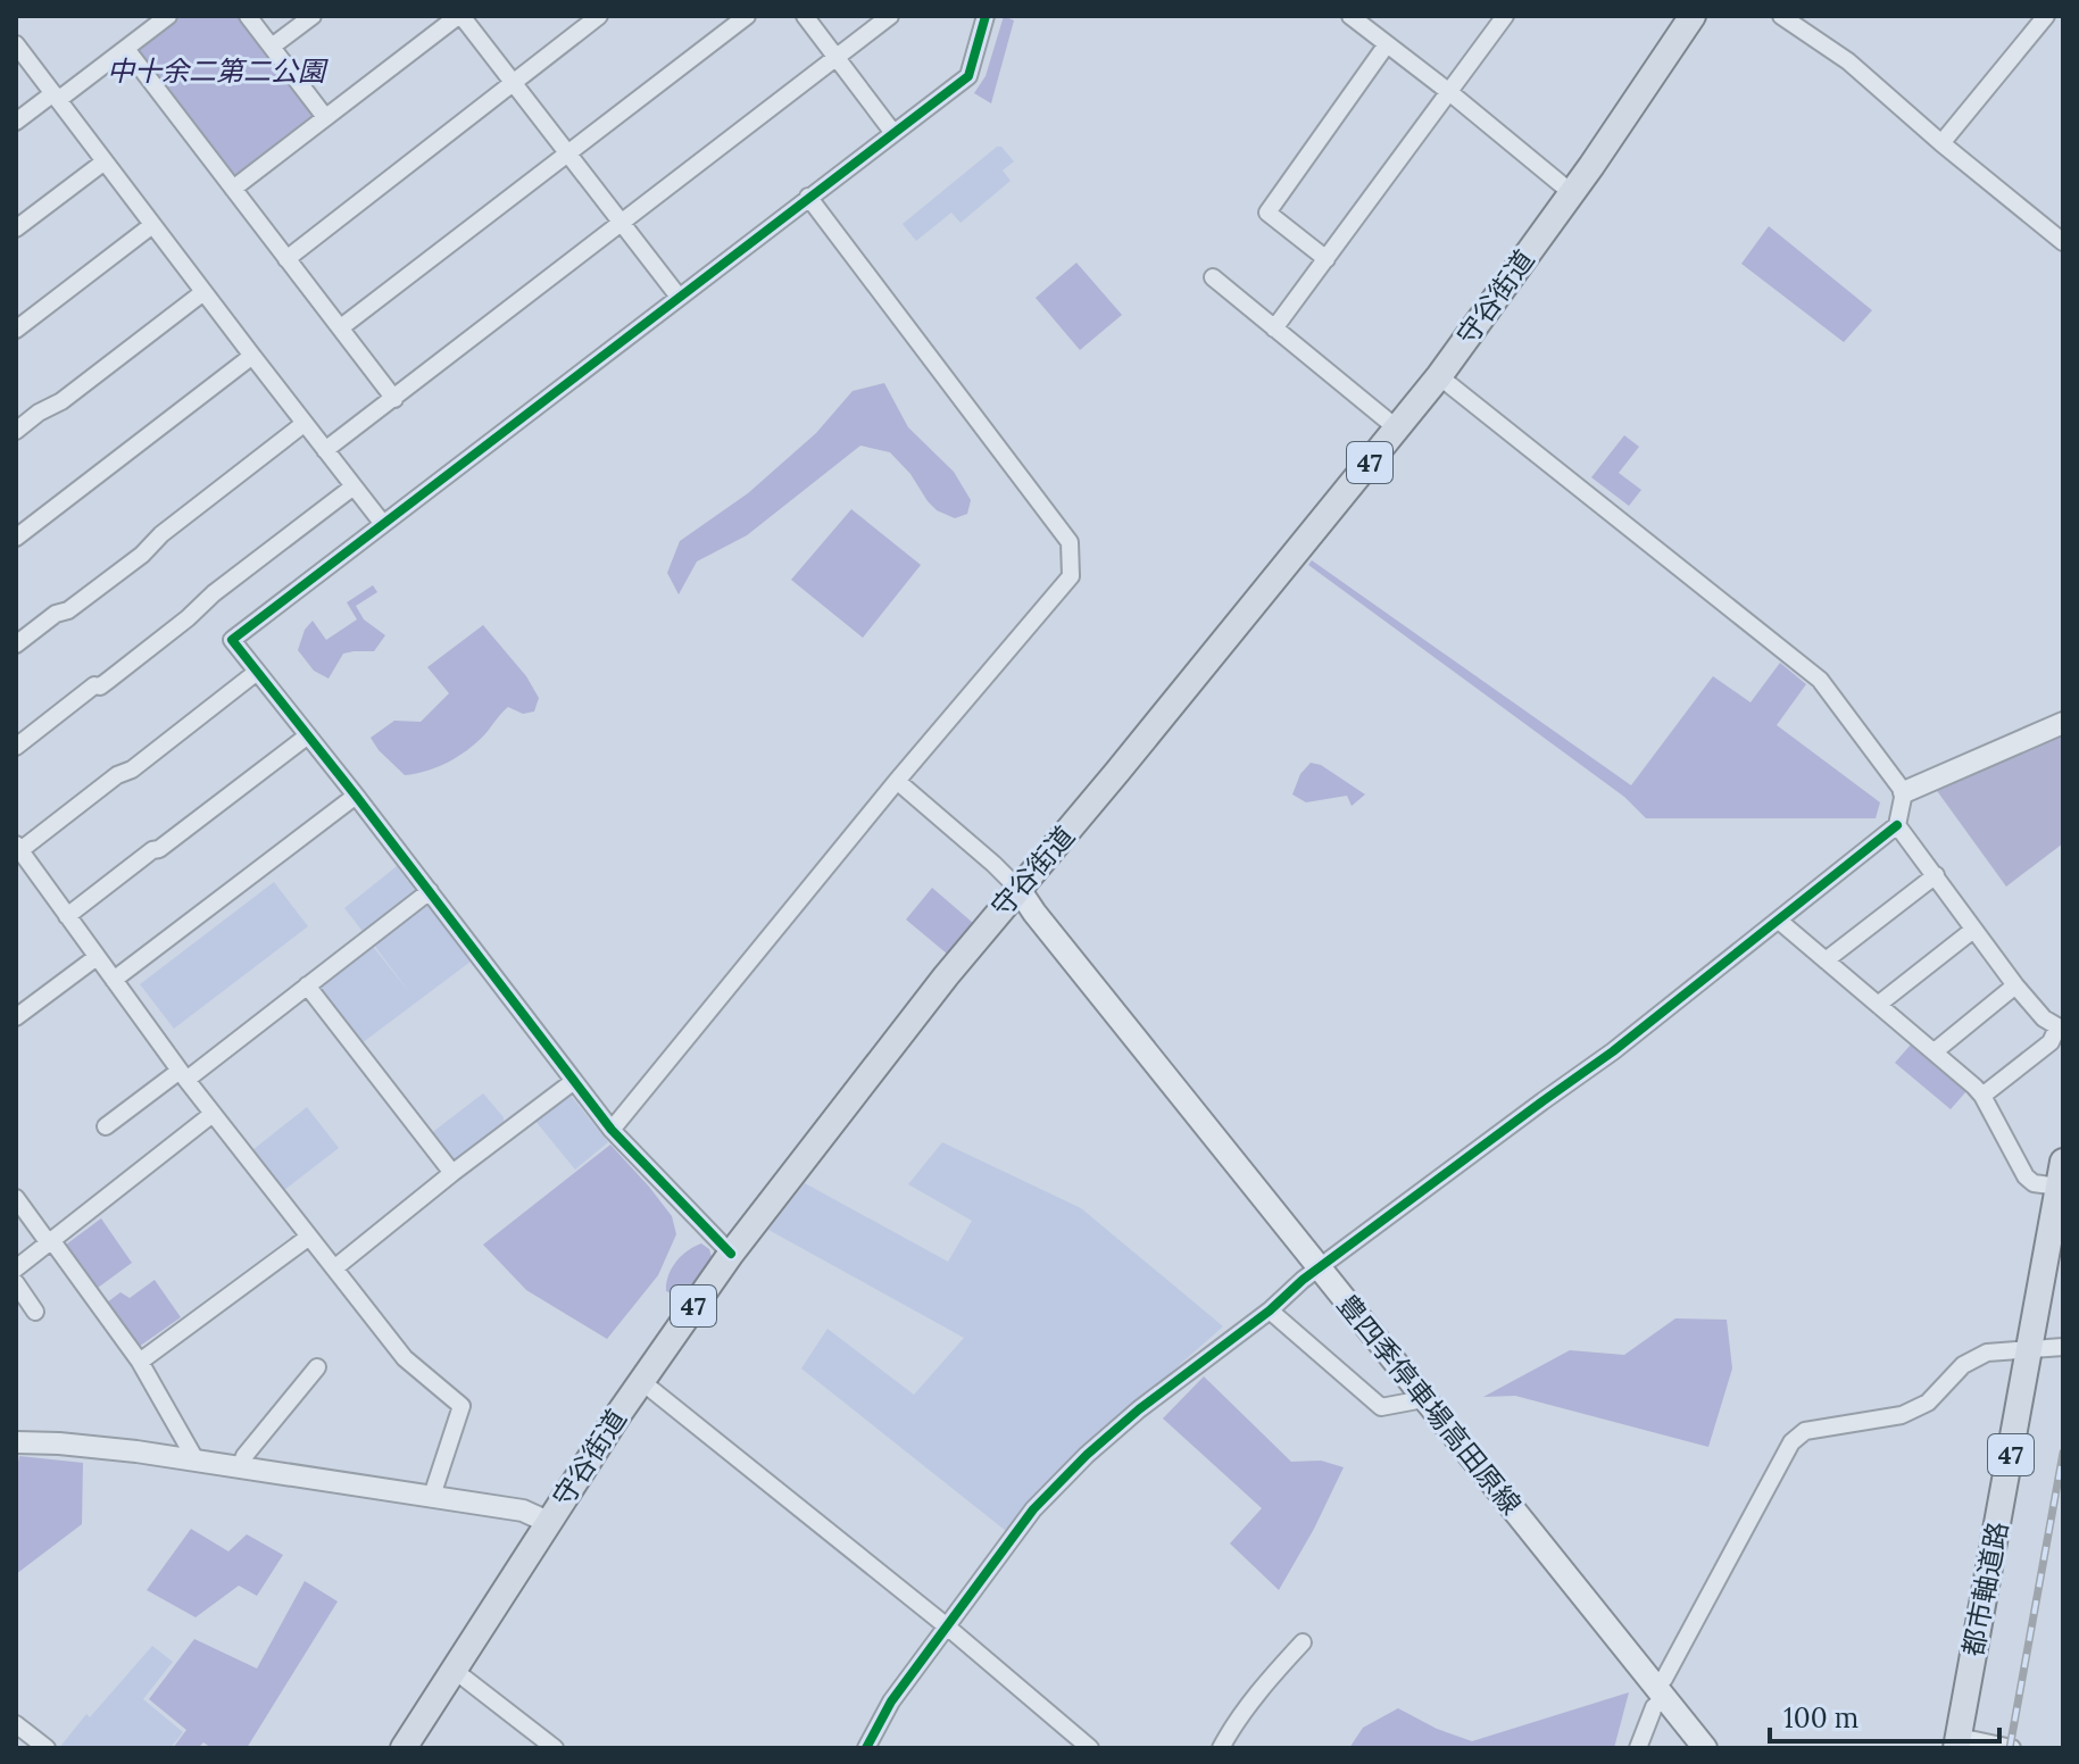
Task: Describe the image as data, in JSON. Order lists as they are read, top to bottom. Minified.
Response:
{"streets":{"main road":["守谷街道","47","豊四季停車場高田原線","都市軸道路"]},"crossings":[["守谷街道","豊四季停車場高田原線"]],"parks":["中十余二第二公園"],"scale_bar":"100 m"}
